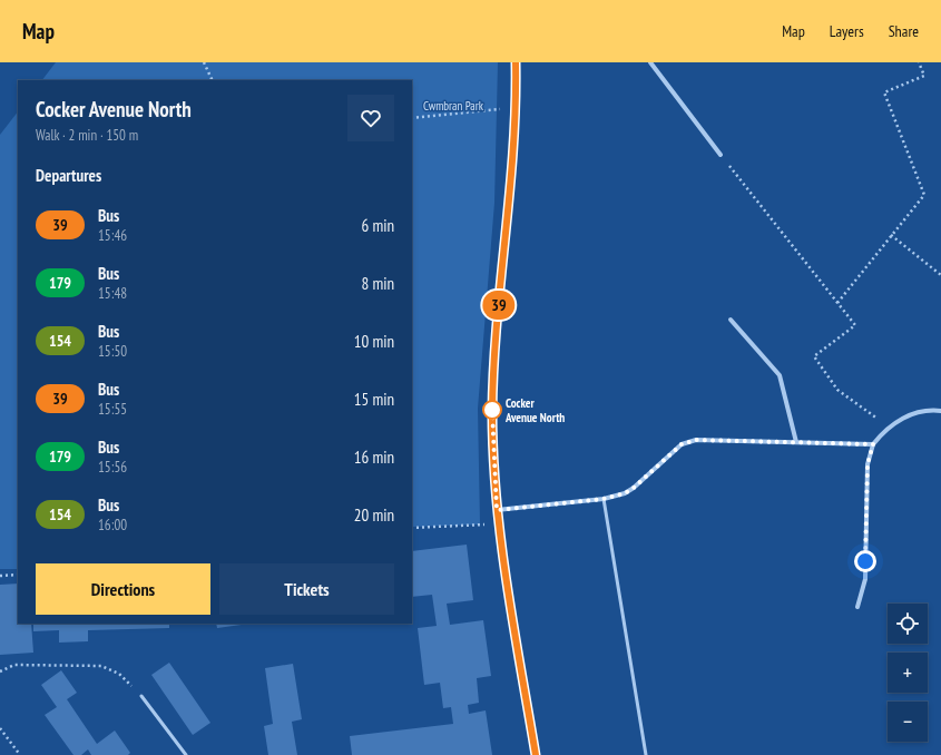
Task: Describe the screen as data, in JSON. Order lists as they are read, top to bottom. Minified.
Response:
{"parks":["Cwmbran Park"],"places":["Cocker Avenue North"],"lines":["bus line 39"],"page":{"header":"Map","nav":["Map","Layers","Share"],"on_map":"39","heading":[["Cocker Avenue North","Walk · 2 min · 150 m"],"Departures"],"list":[{"mark":"39","name":"Bus","note":"15:46","value":"6 min"},{"mark":"179","name":"Bus","note":"15:48","value":"8 min"},{"mark":"154","name":"Bus","note":"15:50","value":"10 min"},{"mark":"39","name":"Bus","note":"15:55","value":"15 min"},{"mark":"179","name":"Bus","note":"15:56","value":"16 min"},{"mark":"154","name":"Bus","note":"16:00","value":"20 min"}],"buttons":["Directions","Tickets"],"map_buttons":["+","−"]}}
